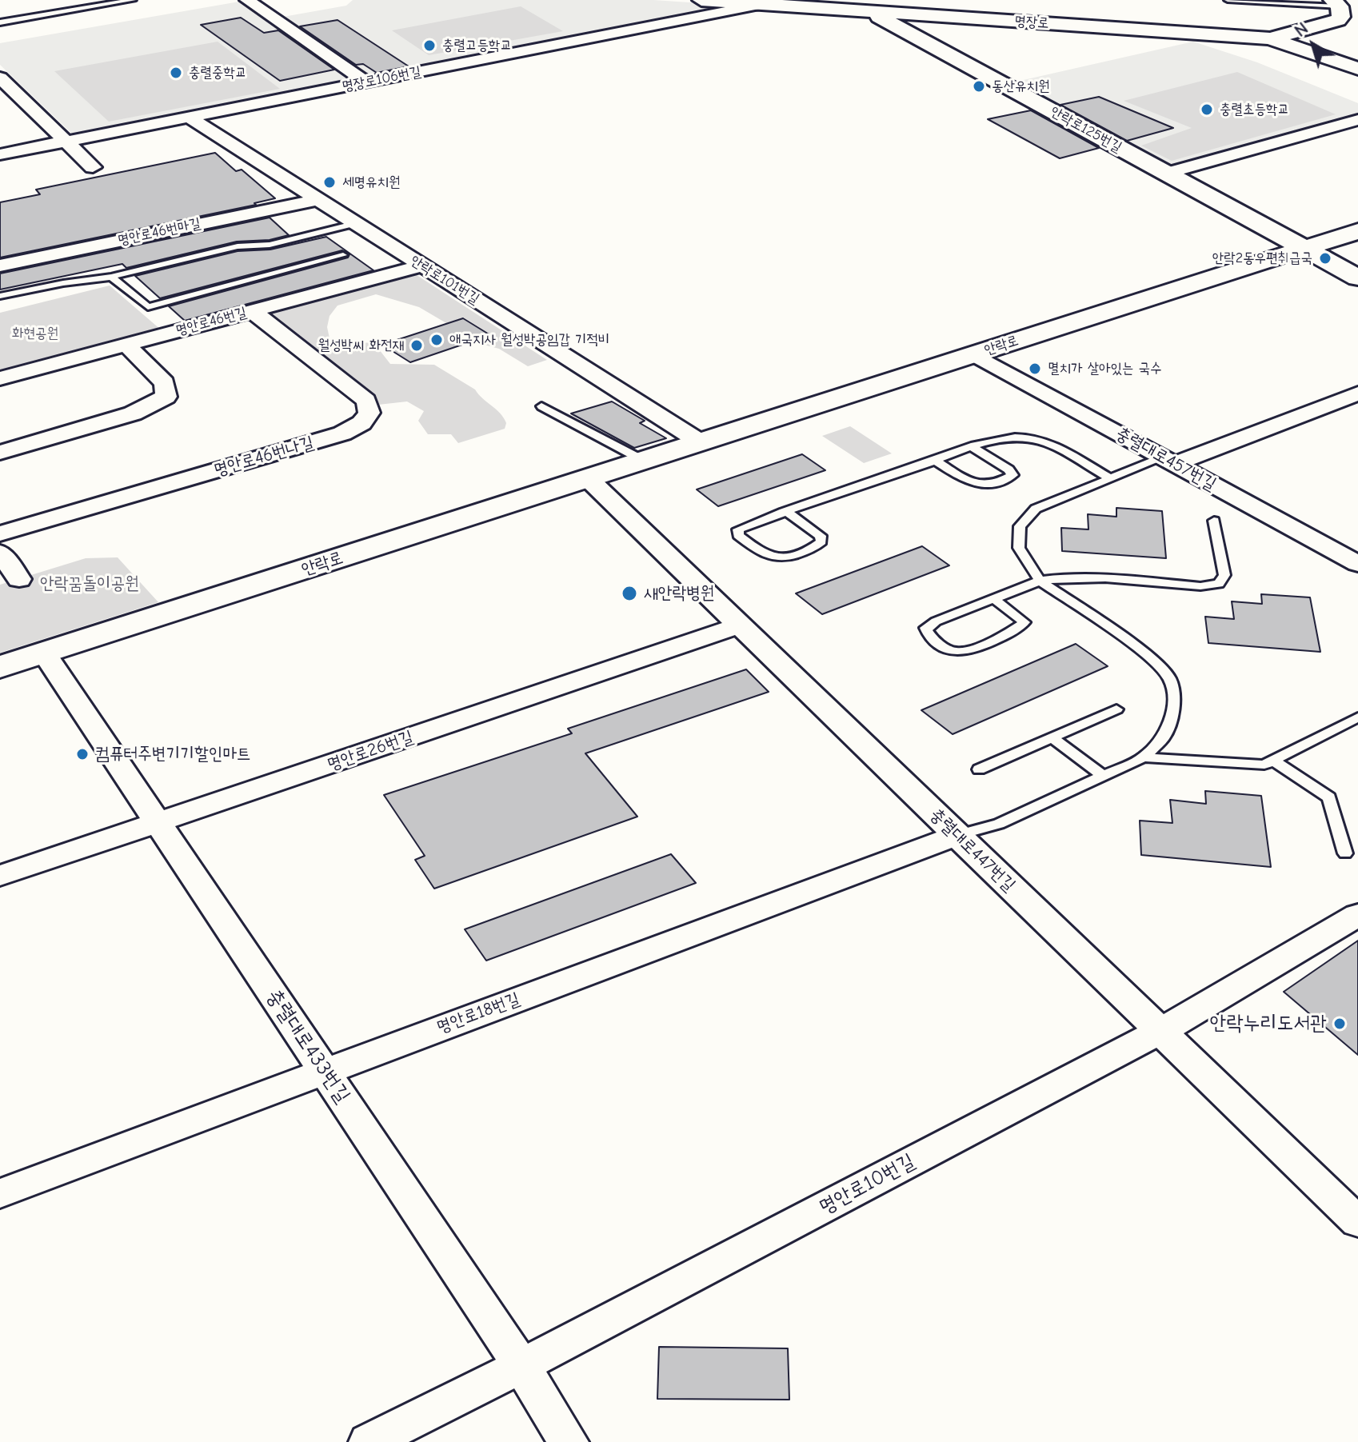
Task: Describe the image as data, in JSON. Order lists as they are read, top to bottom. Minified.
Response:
{"streets":{"main road":["명장로","안락로125번길","안락로"],"street":["명장로106번길","명안로46번마길","안락로101번길","명안로46번길","명안로46번나길","충렬대로457번길","명안로26번길","충렬대로447번길","명안로18번길","충렬대로433번길","명안로10번길"]},"crossings":[["명장로","명장로106번길"],["명장로","안락로125번길"],["명장로106번길","안락로101번길"],["안락로125번길","안락로"],["명안로46번마길","안락로101번길"],["안락로101번길","명안로46번길"],["안락로101번길","안락로"],["명안로46번길","명안로46번나길"],["안락로","충렬대로457번길"],["안락로","충렬대로447번길"],["안락로","충렬대로433번길"],["명안로26번길","충렬대로447번길"],["명안로26번길","충렬대로433번길"],["충렬대로447번길","명안로18번길"],["충렬대로447번길","명안로10번길"],["명안로18번길","충렬대로433번길"],["충렬대로433번길","명안로10번길"]],"parks":["화현공원","안락꿈돌이공원"],"places":["충렬고등학교","충렬중학교","동산유치원","충렬초등학교","세명유치원","안락2동우편취급국","애국지사 월성박공임갑 기적비","월성박씨 화전재","멸치가 살아있는 국수","새안락병원","컴퓨터주변기기할인마트","안락누리도서관"],"north":"top left"}
